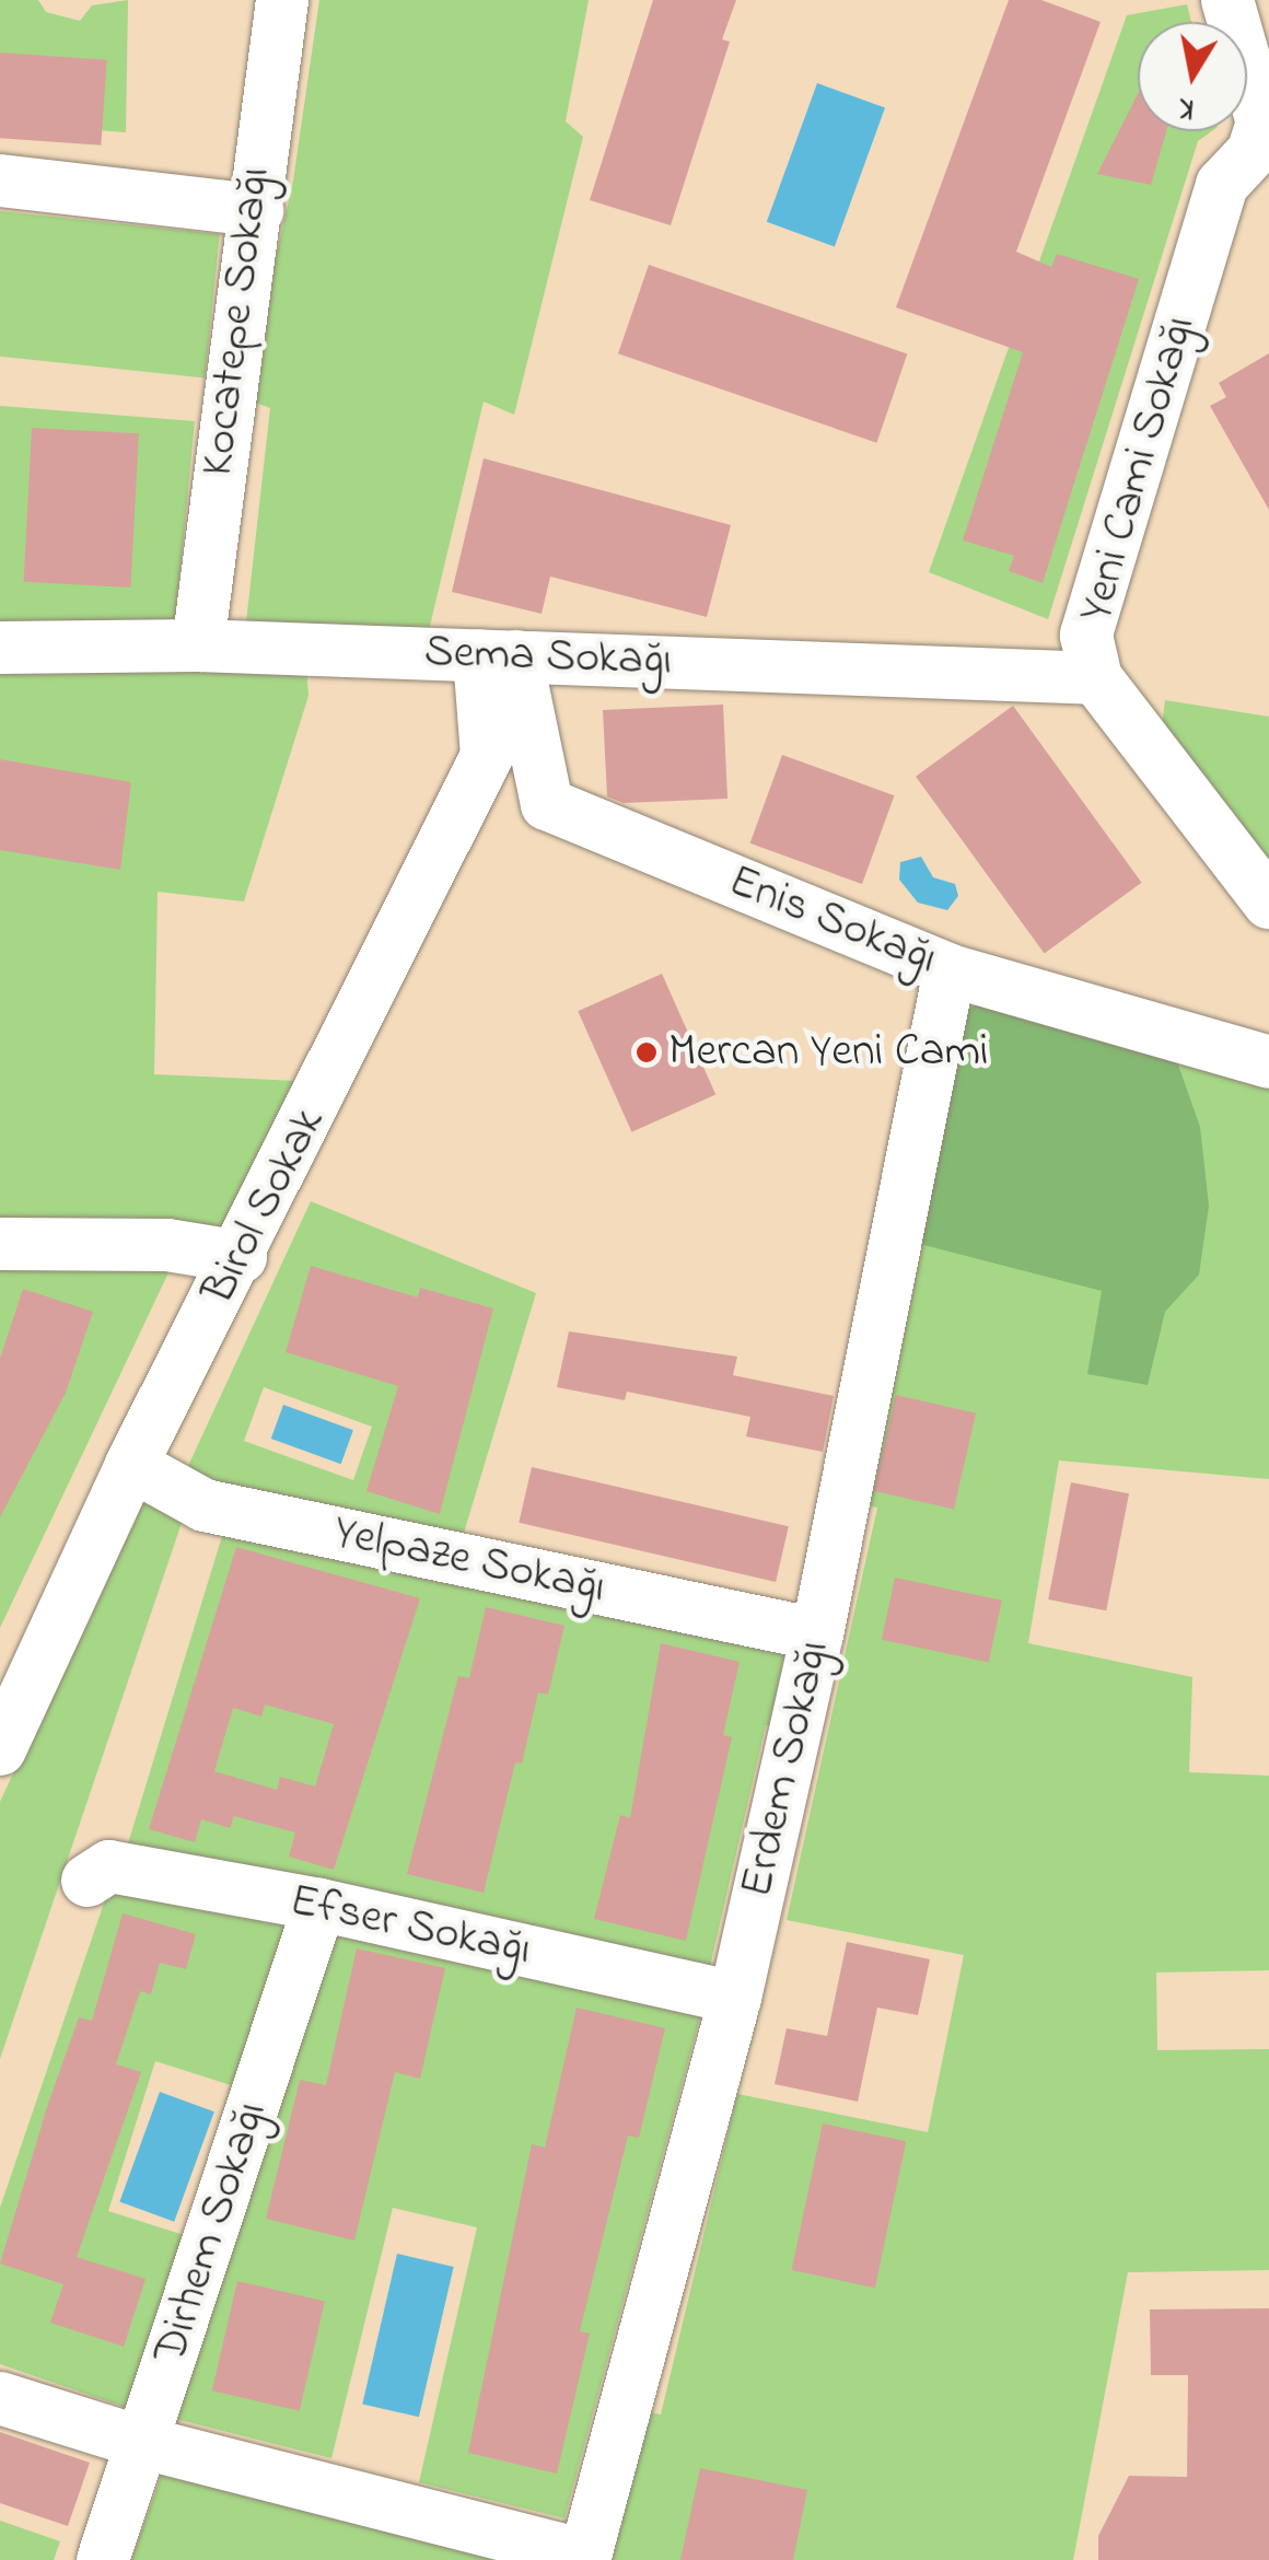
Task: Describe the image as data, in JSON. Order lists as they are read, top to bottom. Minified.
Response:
{"streets":{"street":["Kocatepe Sokağı","Yeni Cami Sokağı","Sema Sokağı","Enis Sokağı","Birol Sokak","Yelpaze Sokağı","Erdem Sokağı","Efser Sokağı","Dirhem Sokağı"]},"crossings":[["Kocatepe Sokağı","Sema Sokağı"],["Yeni Cami Sokağı","Sema Sokağı"],["Sema Sokağı","Enis Sokağı"],["Sema Sokağı","Birol Sokak"],["Enis Sokağı","Birol Sokak"],["Enis Sokağı","Erdem Sokağı"],["Birol Sokak","Yelpaze Sokağı"],["Yelpaze Sokağı","Erdem Sokağı"],["Erdem Sokağı","Efser Sokağı"],["Efser Sokağı","Dirhem Sokağı"]],"places":["Mercan Yeni Cami"],"north":"bottom"}
